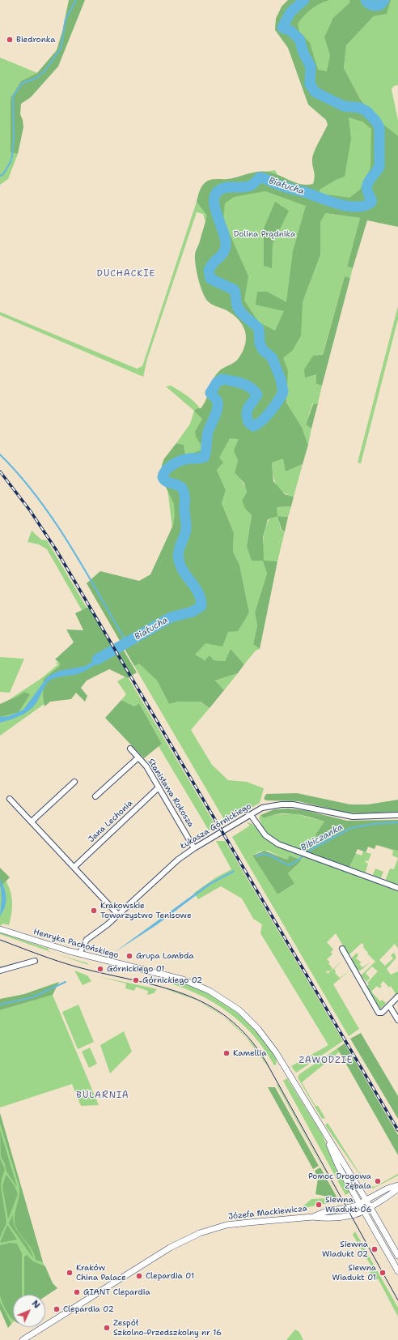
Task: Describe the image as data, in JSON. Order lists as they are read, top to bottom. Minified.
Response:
{"streets":{"street":["Stanisława Rokosza","Jana Lechonia","Łukasza Górnickiego","Henryka Pachońskiego","Józefa Mackiewicza"]},"crossings":[["Stanisława Rokosza","Jana Lechonia"],["Stanisława Rokosza","Łukasza Górnickiego"],["Łukasza Górnickiego","Henryka Pachońskiego"],["Henryka Pachońskiego","Józefa Mackiewicza"]],"districts":["DUCHACKIE","ZAWODZIE","BULARNIA"],"water":["Białucha","Bibiczanka"],"parks":["Dolina Prądnika"],"places":["Biedronka","Krakowskie Towarzystwo Tenisowe","Grupa Lambda","Górnickiego 01","Górnickiego 02","Kamellia","Pomoc Drogowa Zębala","Siewna Wiadukt 06","Siewna Wiadukt 02","Kraków China Palace","Siewna Wiadukt 01","Clepardia 01","GIANT Clepardia","Clepardia 02","Zespół Szkolno-Przedszkolny nr 16"],"north":"top right"}
